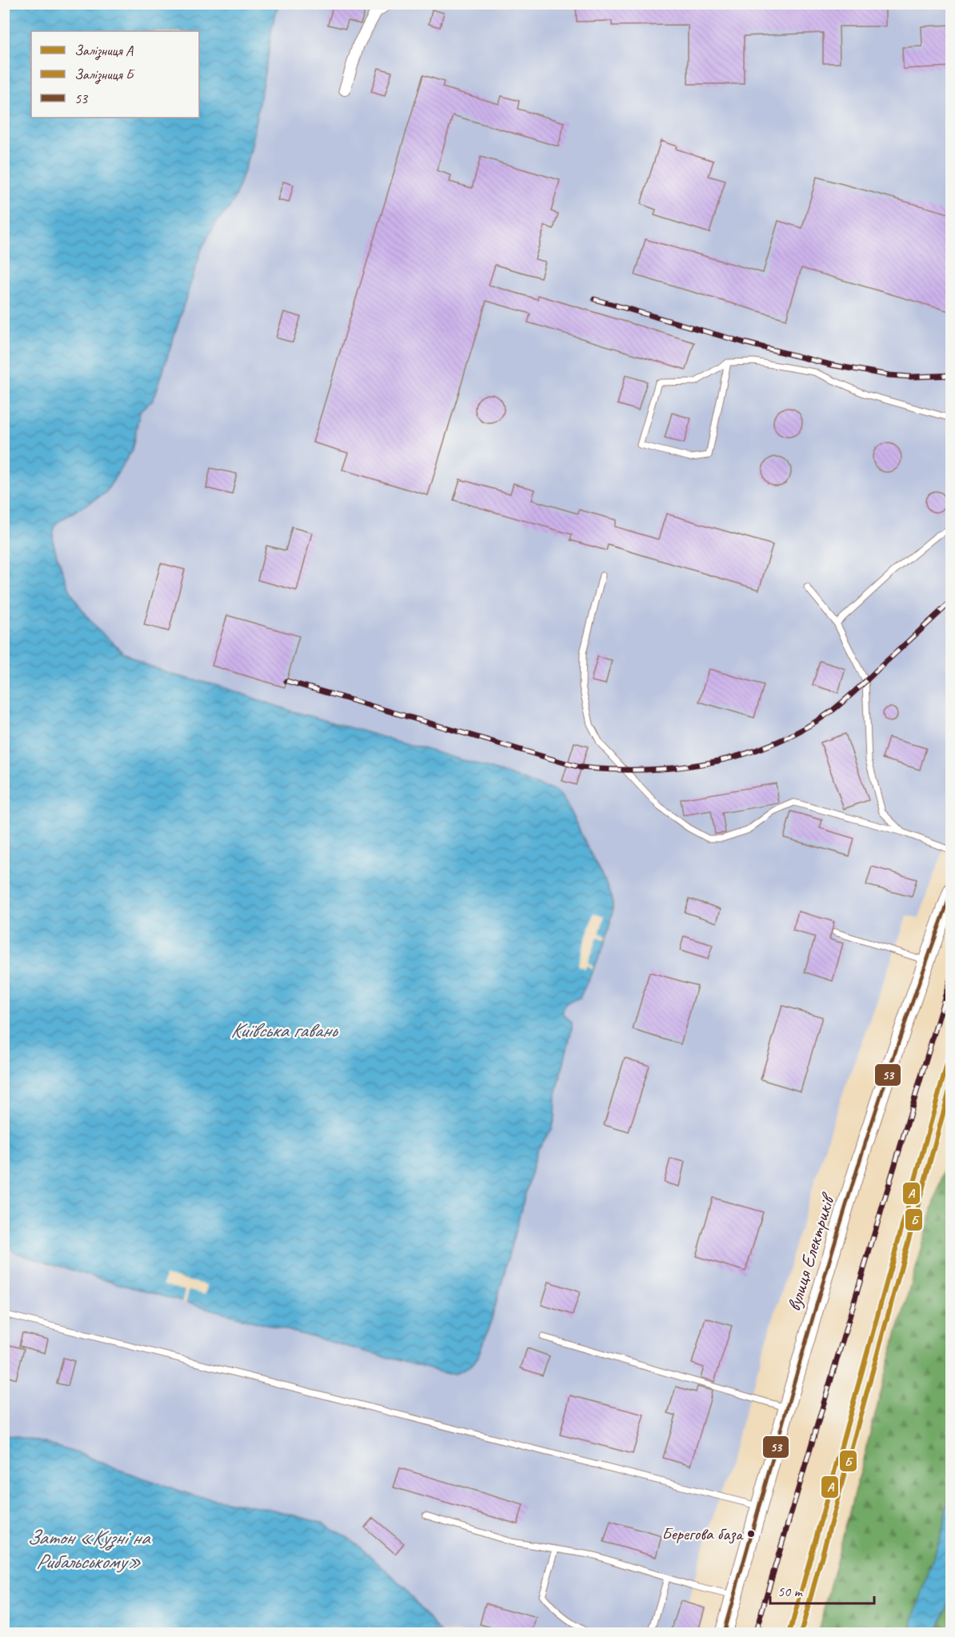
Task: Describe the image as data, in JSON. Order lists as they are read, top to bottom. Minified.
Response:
{"streets":{"street":["вулиця Електриків"]},"water":["Київська гавань","Затон «Кузні на Рибальському»"],"places":["Берегова база"],"lines":["transit line 53","rail line A","rail line Б"],"legend":["Залізниця A","Залізниця Б","53"],"scale_bar":"50 m"}
